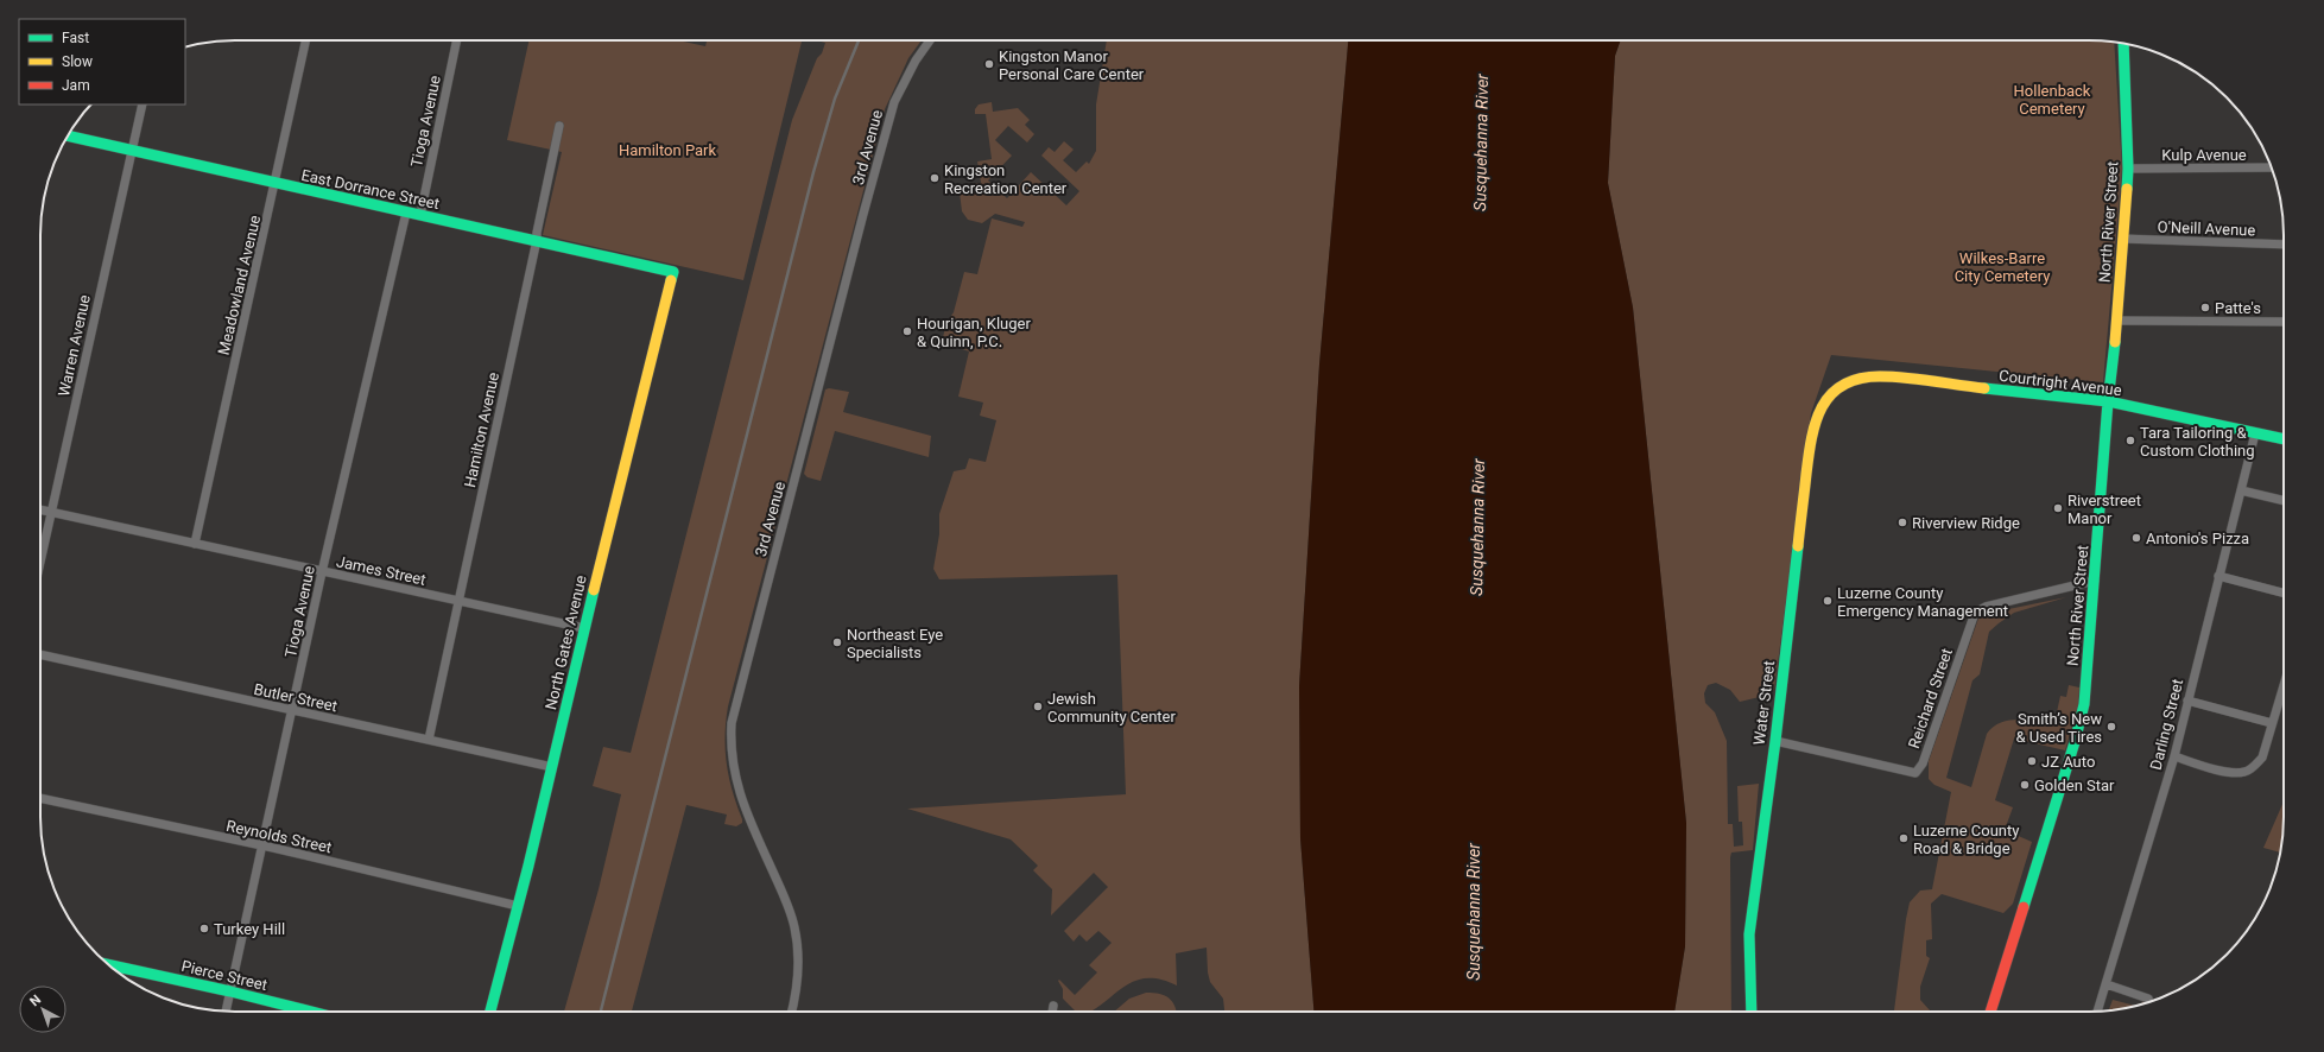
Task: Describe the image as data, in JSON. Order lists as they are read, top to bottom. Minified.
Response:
{"streets":{"street":["Tioga Avenue","3rd Avenue","Kulp Avenue","East Dorrance Street","North River Street","O'Neill Avenue","Meadowland Avenue","Warren Avenue","Courtright Avenue","Hamilton Avenue","James Street","North Gates Avenue","Butler Street","Reichard Street","Water Street","Darling Street","Reynolds Street","Pierce Street"]},"crossings":[["Tioga Avenue","East Dorrance Street"],["Tioga Avenue","James Street"],["Tioga Avenue","Butler Street"],["Tioga Avenue","Reynolds Street"],["Tioga Avenue","Pierce Street"],["Kulp Avenue","North River Street"],["East Dorrance Street","Meadowland Avenue"],["East Dorrance Street","Warren Avenue"],["East Dorrance Street","Hamilton Avenue"],["East Dorrance Street","North Gates Avenue"],["North River Street","O'Neill Avenue"],["North River Street","Courtright Avenue"],["North River Street","Reichard Street"],["Meadowland Avenue","James Street"],["Warren Avenue","James Street"],["Courtright Avenue","Water Street"],["Courtright Avenue","Darling Street"],["Hamilton Avenue","James Street"],["Hamilton Avenue","Butler Street"],["James Street","North Gates Avenue"],["North Gates Avenue","Butler Street"],["North Gates Avenue","Reynolds Street"],["Reichard Street","Water Street"]],"water":["Susquehanna River"],"parks":["Hollenback Cemetery","Hamilton Park","Wilkes-Barre City Cemetery"],"places":["Kingston Manor Personal Care Center","Kingston Recreation Center","Patte's","Hourigan, Kluger & Quinn, P.C.","Tara Tailoring & Custom Clothing","Riverstreet Manor","Riverview Ridge","Antonio's Pizza","Luzerne County Emergency Management","Northeast Eye Specialists","Jewish Community Center","Smith’s New & Used Tires","JZ Auto","Golden Star","Luzerne County Road & Bridge","Turkey Hill"],"legend":["Fast","Slow","Jam"],"north":"top left"}
